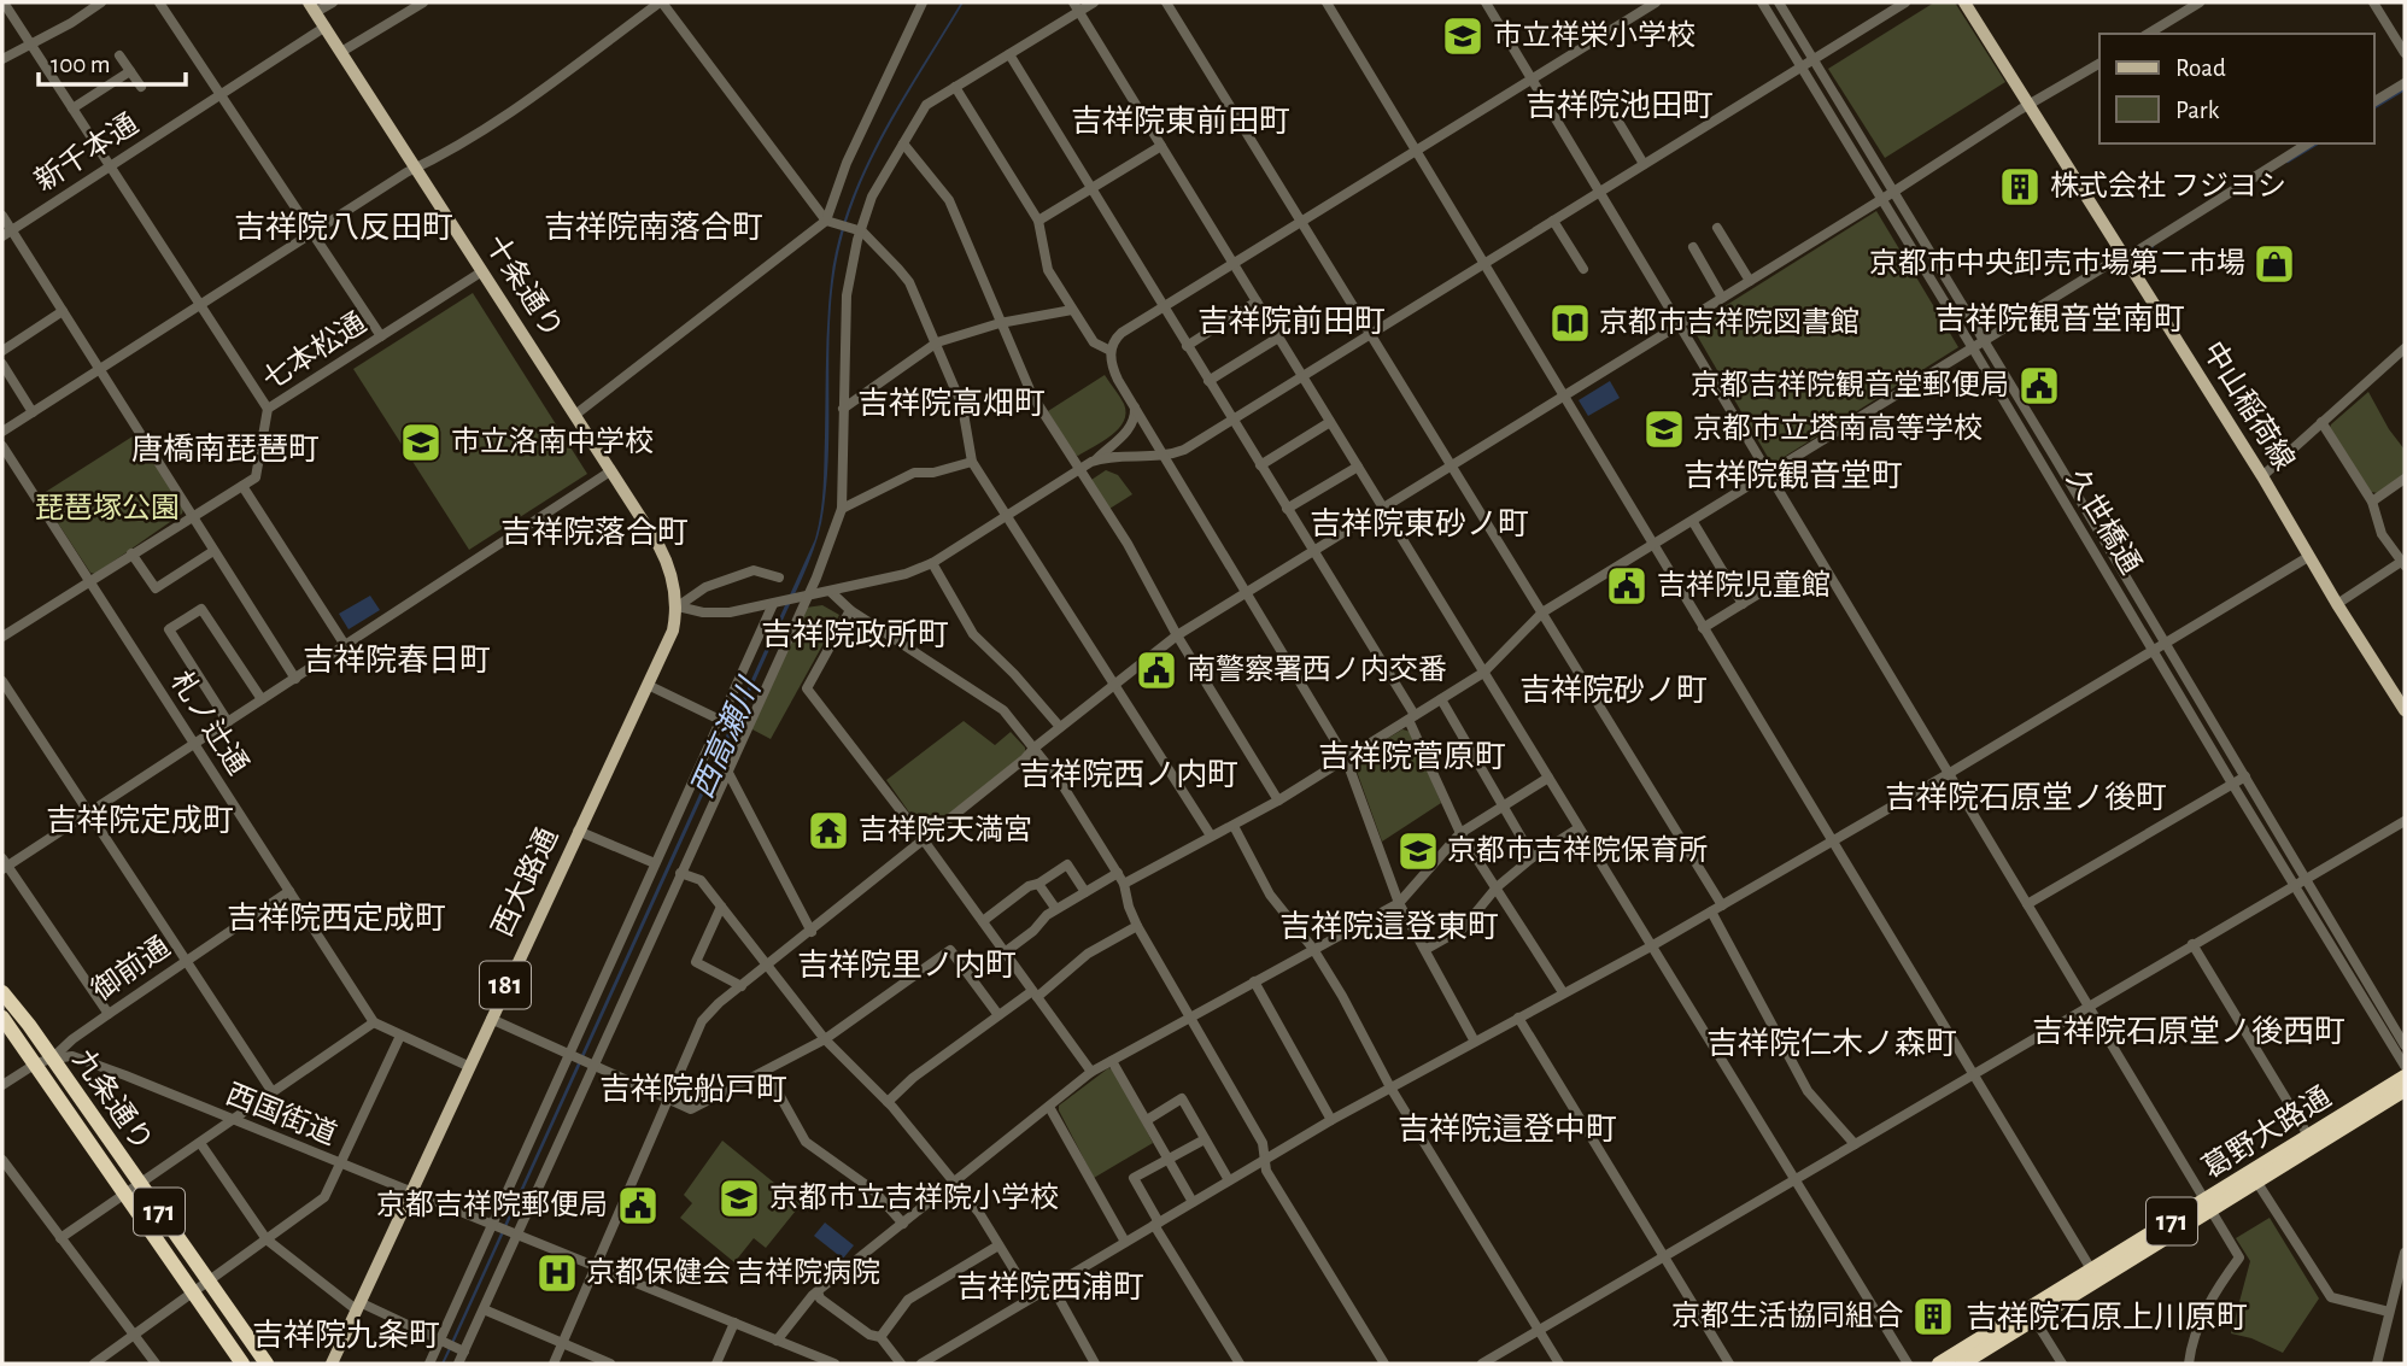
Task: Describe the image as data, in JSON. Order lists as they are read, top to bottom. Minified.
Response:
{"streets":{"highway":["九条通り","葛野大路通","171"],"main road":["十条通り","中山稲荷線","西大路通","181"],"street":["新千本通","七本松通","久世橋通","札ノ辻通","御前通","西国街道"]},"crossings":[["新千本通","十条通り"],["十条通り","七本松通"],["十条通り","西大路通"],["札ノ辻通","御前通"],["西大路通","西国街道"],["御前通","九条通り"],["御前通","西国街道"],["九条通り","西国街道"]],"districts":["吉祥院池田町","吉祥院東前田町","吉祥院八反田町","吉祥院南落合町","吉祥院観音堂南町","吉祥院前田町","吉祥院高畑町","唐橋南琵琶町","吉祥院観音堂町","吉祥院東砂ノ町","吉祥院落合町","吉祥院政所町","吉祥院春日町","吉祥院砂ノ町","吉祥院菅原町","吉祥院西ノ内町","吉祥院石原堂ノ後町","吉祥院定成町","吉祥院西定成町","吉祥院這登東町","吉祥院里ノ内町","吉祥院石原堂ノ後西町","吉祥院仁木ノ森町","吉祥院船戸町","吉祥院這登中町","吉祥院西浦町","吉祥院石原上川原町","吉祥院九条町"],"water":["西高瀬川"],"parks":["琵琶塚公園"],"places":{"school or university":["市立祥栄小学校","京都市立塔南高等学校","市立洛南中学校","京都市吉祥院保育所","京都市立吉祥院小学校"],"building":["株式会社 フジヨシ","京都生活協同組合"],"shop":["京都市中央卸売市場第二市場"],"library":["京都市吉祥院図書館"],"public building":["京都吉祥院観音堂郵便局","吉祥院児童館","南警察署西ノ内交番","京都吉祥院郵便局"],"temple":["吉祥院天満宮"],"hospital":["京都保健会 吉祥院病院"]},"legend":["Road","Park"],"scale_bar":"100 m"}
